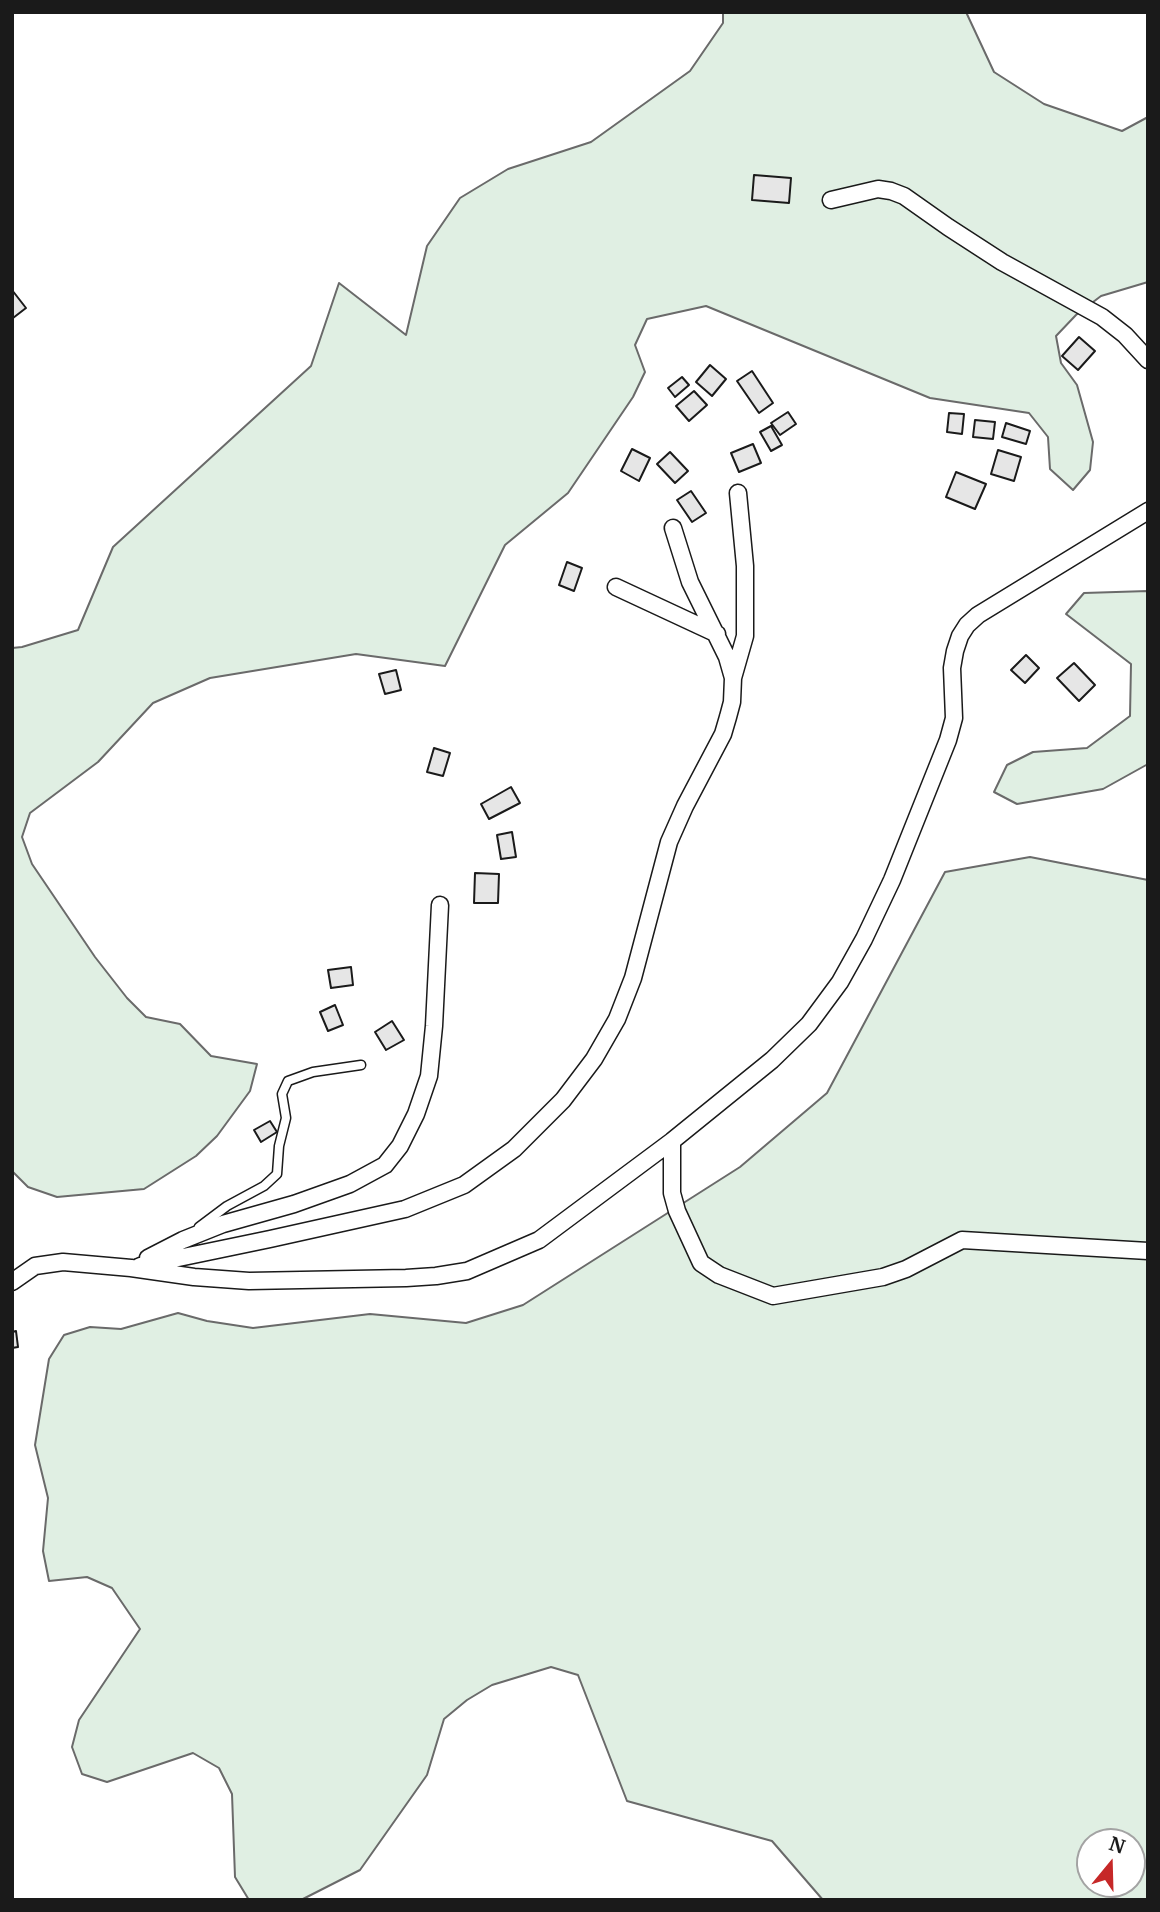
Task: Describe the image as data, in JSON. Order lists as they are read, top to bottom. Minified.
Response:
{"north":"top"}
